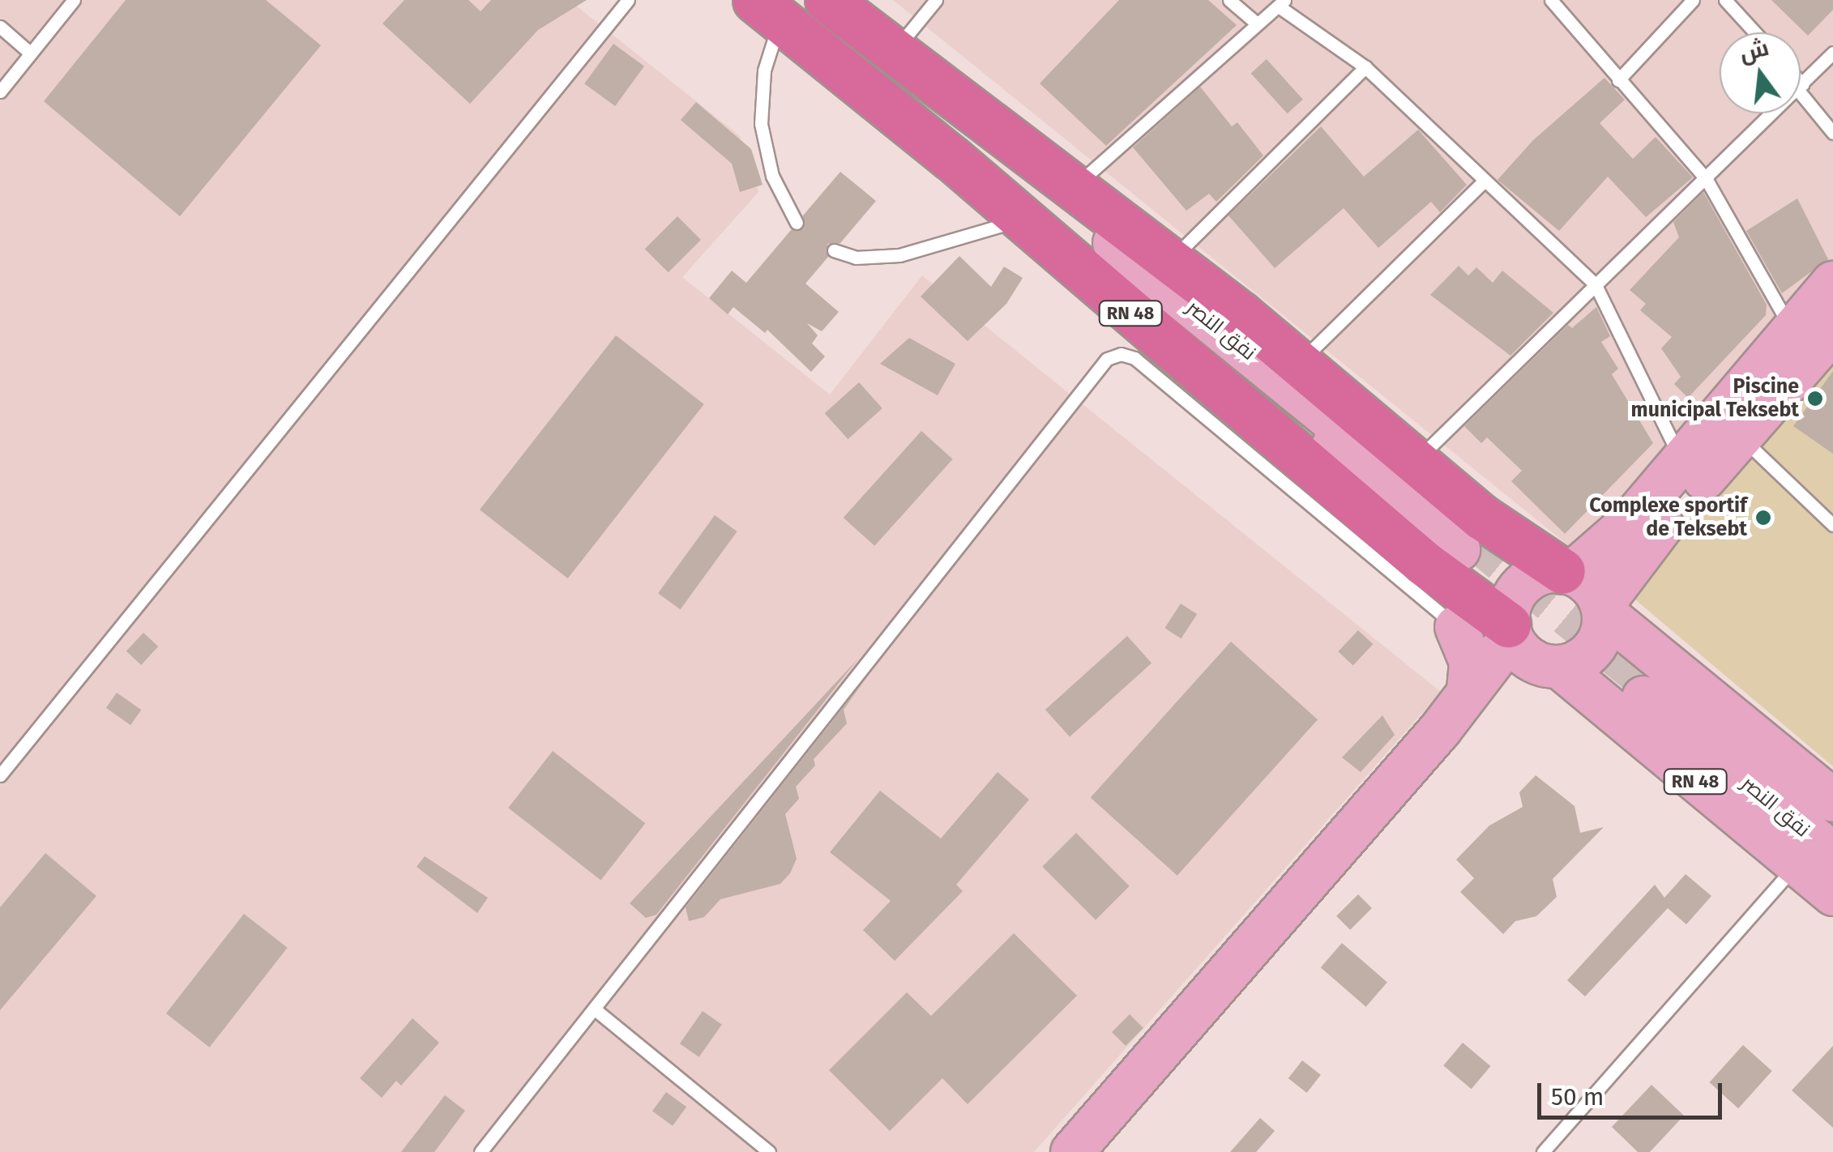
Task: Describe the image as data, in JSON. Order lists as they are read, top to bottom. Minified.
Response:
{"streets":{"highway":["RN 48"],"main road":["نفق النصر"]},"crossings":[["RN 48","نفق النصر"]],"places":["Piscine municipal Teksebt","Complexe sportif de Teksebt"],"scale_bar":"50 m","north":"top"}
